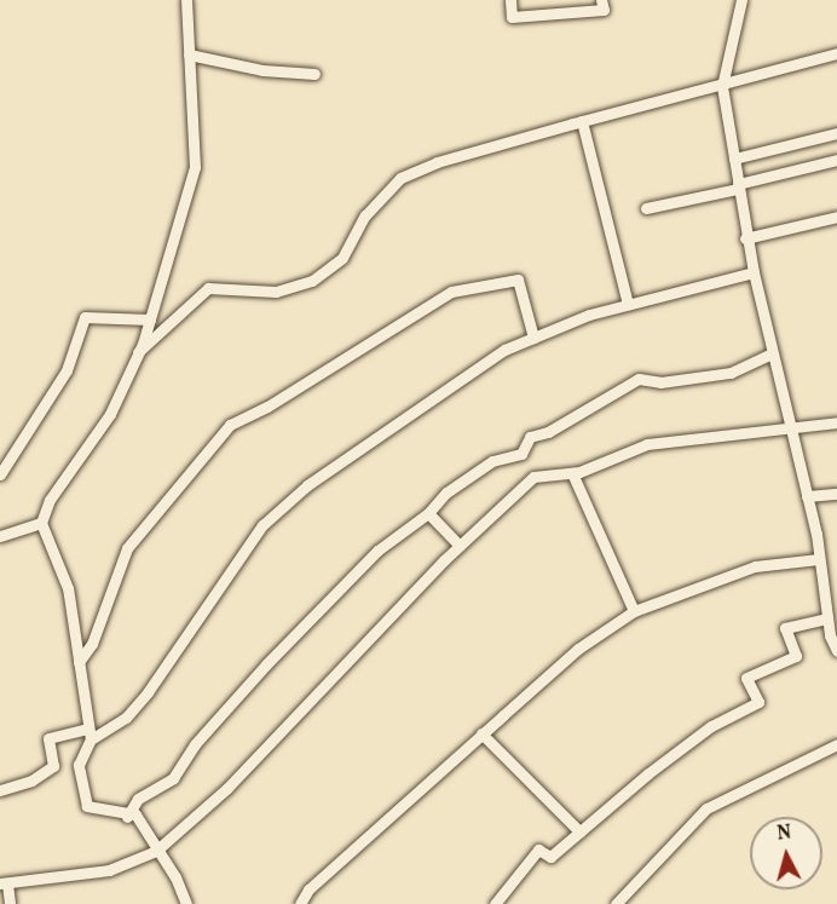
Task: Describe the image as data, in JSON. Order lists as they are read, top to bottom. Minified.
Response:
{"north":"top"}
